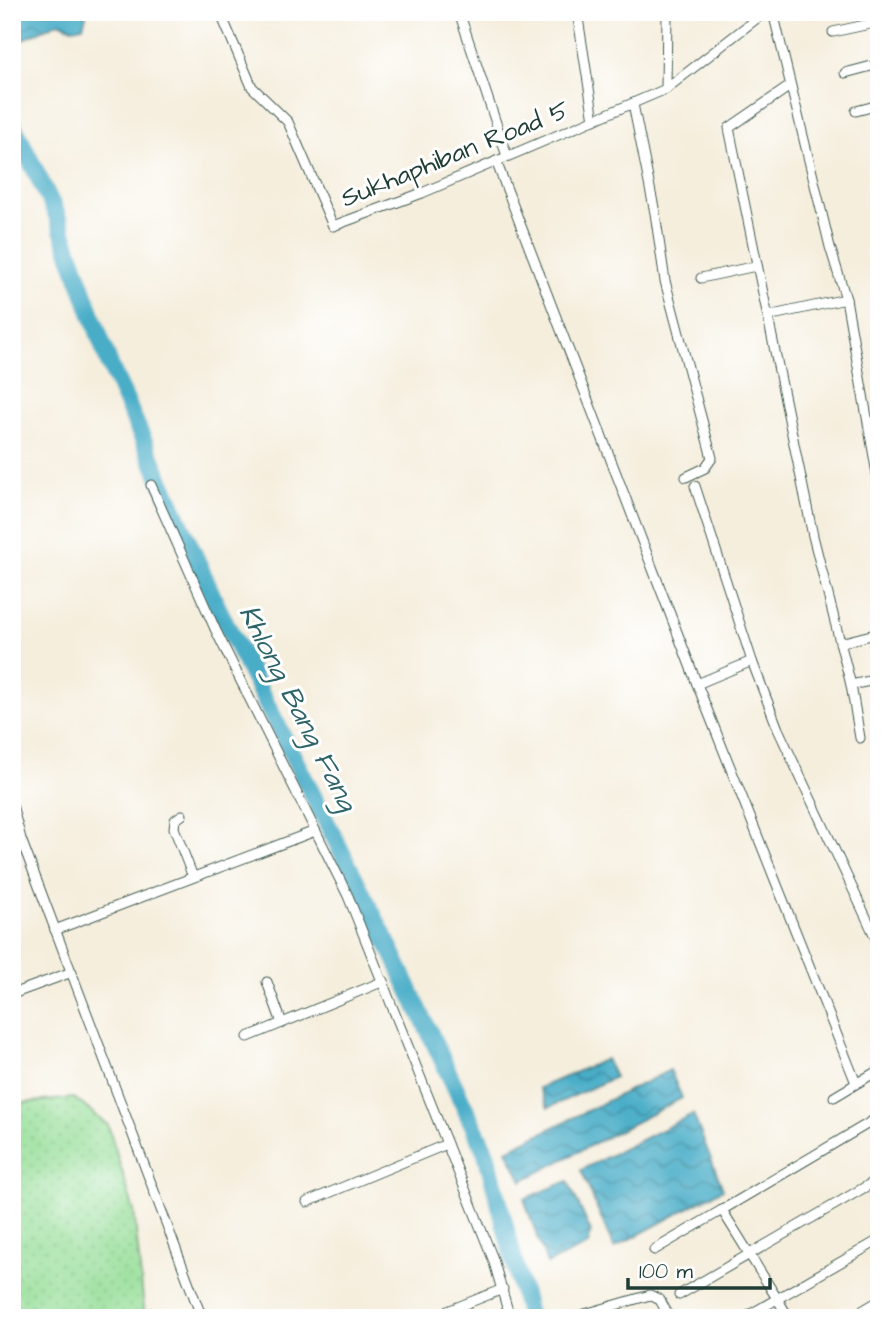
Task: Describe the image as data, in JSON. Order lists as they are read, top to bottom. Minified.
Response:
{"streets":{"street":["Sukhaphiban Road 5"]},"water":["Khlong Bang Fang"],"scale_bar":"100 m"}
